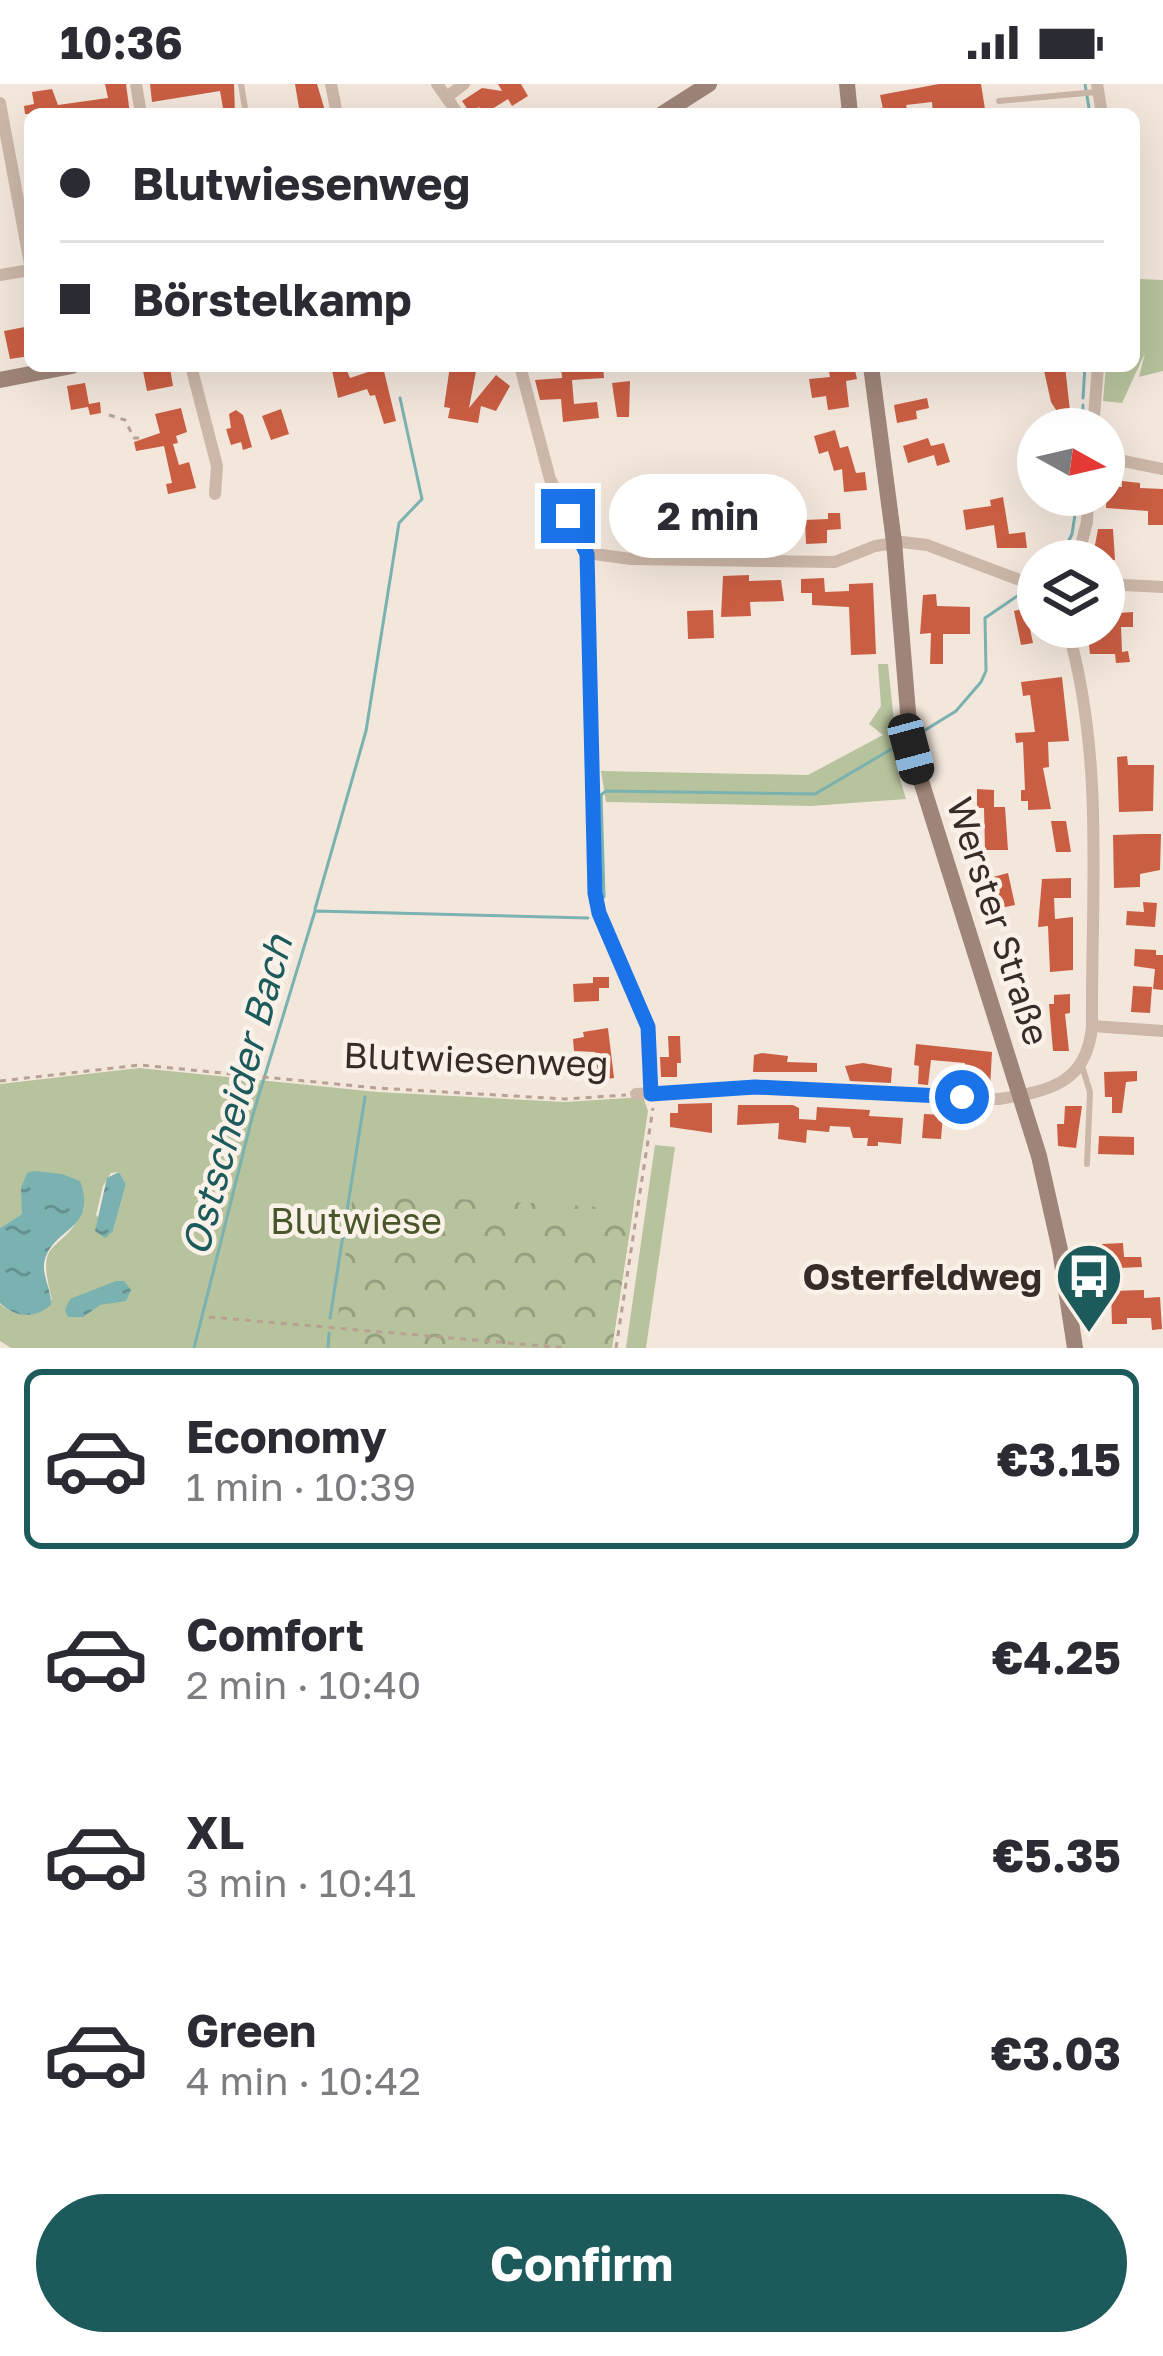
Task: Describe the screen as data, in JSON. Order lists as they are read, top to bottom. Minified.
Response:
{"streets":{"main road":["Werster Straße"],"street":["Blutwiesenweg"]},"crossings":[["Werster Straße","Blutwiesenweg"]],"water":["Ostscheider Bach"],"parks":["Blutwiese"],"places":{"bus stop":["Osterfeldweg"]},"north":"right","page":{"status":"10:36","banner":["Blutwiesenweg","Börstelkamp"],"bubble":"2 min","list":[{"name":"Economy","note":"1 min · 10:39","value":"€3.15"},{"name":"Comfort","note":"2 min · 10:40","value":"€4.25"},{"name":"XL","note":"3 min · 10:41","value":"€5.35"},{"name":"Green","note":"4 min · 10:42","value":"€3.03"}],"buttons":"Confirm"}}
